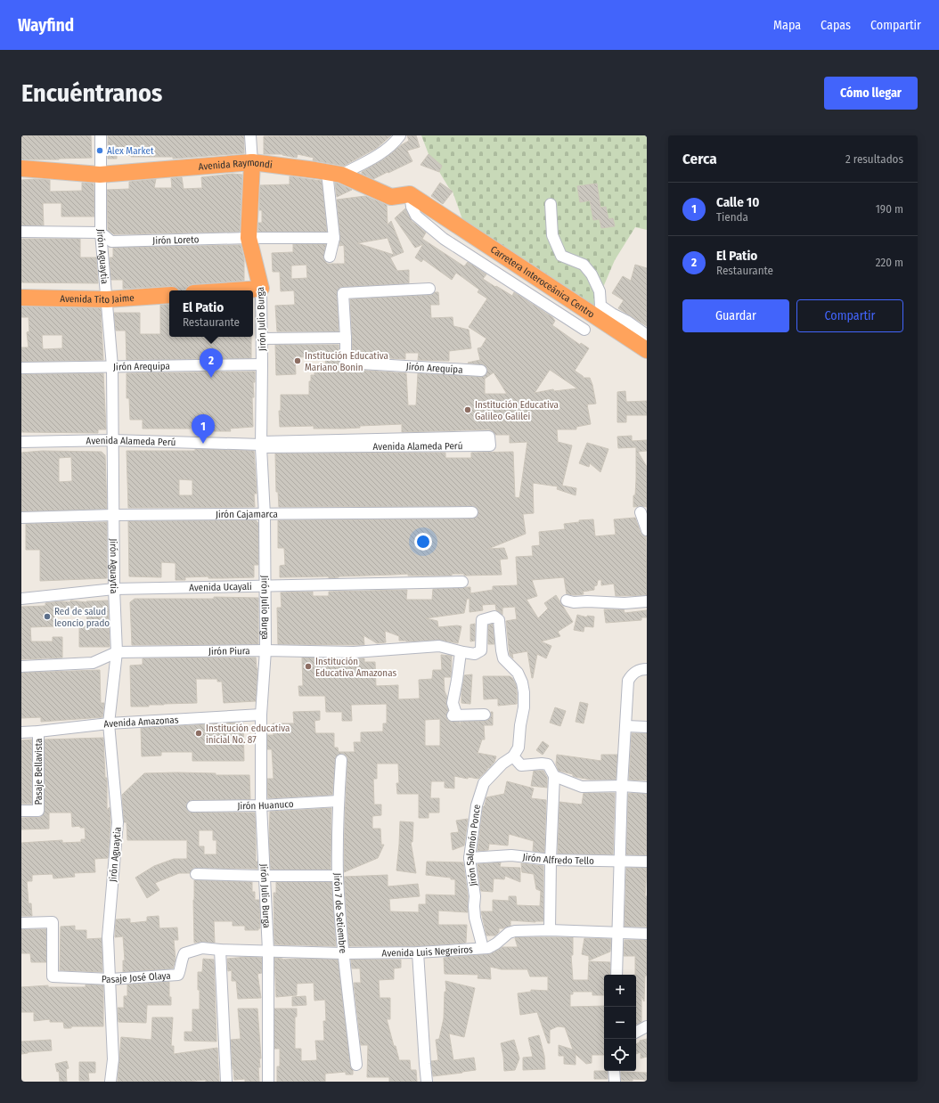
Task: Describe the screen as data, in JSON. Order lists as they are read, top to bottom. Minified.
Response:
{"streets":{"highway":["Avenida Raymondi","Carretera Interoceánica Centro","Avenida Tito Jaime","Jirón Julio Burga"],"street":["Jirón Loreto","Jirón Aguaytia","Jirón Arequipa","Avenida Alameda Perú","Jirón Cajamarca","Avenida Ucayali","Jirón Piura","Avenida Amazonas","Pasaje Bellavista","Jirón Huanuco","Jirón Salomón Ponce","Jirón Alfredo Tello","Jirón 7 de Setiembre","Avenida Luis Negreiros","Pasaje José Olaya"]},"crossings":[["Avenida Raymondi","Jirón Aguaytia"],["Avenida Raymondi","Carretera Interoceánica Centro"],["Avenida Raymondi","Jirón Julio Burga"],["Jirón Loreto","Jirón Aguaytia"],["Jirón Loreto","Jirón Julio Burga"],["Jirón Aguaytia","Avenida Tito Jaime"],["Jirón Aguaytia","Jirón Arequipa"],["Jirón Aguaytia","Avenida Alameda Perú"],["Jirón Aguaytia","Jirón Cajamarca"],["Jirón Aguaytia","Avenida Ucayali"],["Jirón Aguaytia","Jirón Piura"],["Jirón Aguaytia","Avenida Amazonas"],["Jirón Aguaytia","Pasaje José Olaya"],["Jirón Julio Burga","Jirón Arequipa"],["Jirón Julio Burga","Avenida Alameda Perú"],["Jirón Julio Burga","Jirón Cajamarca"],["Jirón Julio Burga","Avenida Ucayali"],["Jirón Julio Burga","Jirón Piura"],["Jirón Julio Burga","Avenida Amazonas"],["Jirón Julio Burga","Jirón Huanuco"],["Jirón Julio Burga","Avenida Luis Negreiros"],["Avenida Amazonas","Pasaje Bellavista"],["Jirón Huanuco","Jirón 7 de Setiembre"],["Jirón Salomón Ponce","Jirón Alfredo Tello"],["Jirón Salomón Ponce","Avenida Luis Negreiros"],["Jirón 7 de Setiembre","Avenida Luis Negreiros"],["Avenida Luis Negreiros","Pasaje José Olaya"]],"places":["Alex Market","Institución Educativa Mariano Bonin","Institución Educativa Galileo Galilei","Red de salud leoncio prado","Institución Educativa Amazonas","Institución educativa inicial No. 87"],"page":{"header":"Wayfind","nav":["Mapa","Capas","Compartir"],"buttons":["Cómo llegar",["Guardar","Compartir"]],"title":"Encuéntranos","heading":["Cerca","2 resultados"],"list":[{"mark":"1","name":"Calle 10","note":"Tienda","value":"190 m"},{"mark":"2","name":"El Patio","note":"Restaurante","value":"220 m"}],"popup":["El Patio","Restaurante"],"pins":["2","1"],"map_buttons":["+","−"]}}
